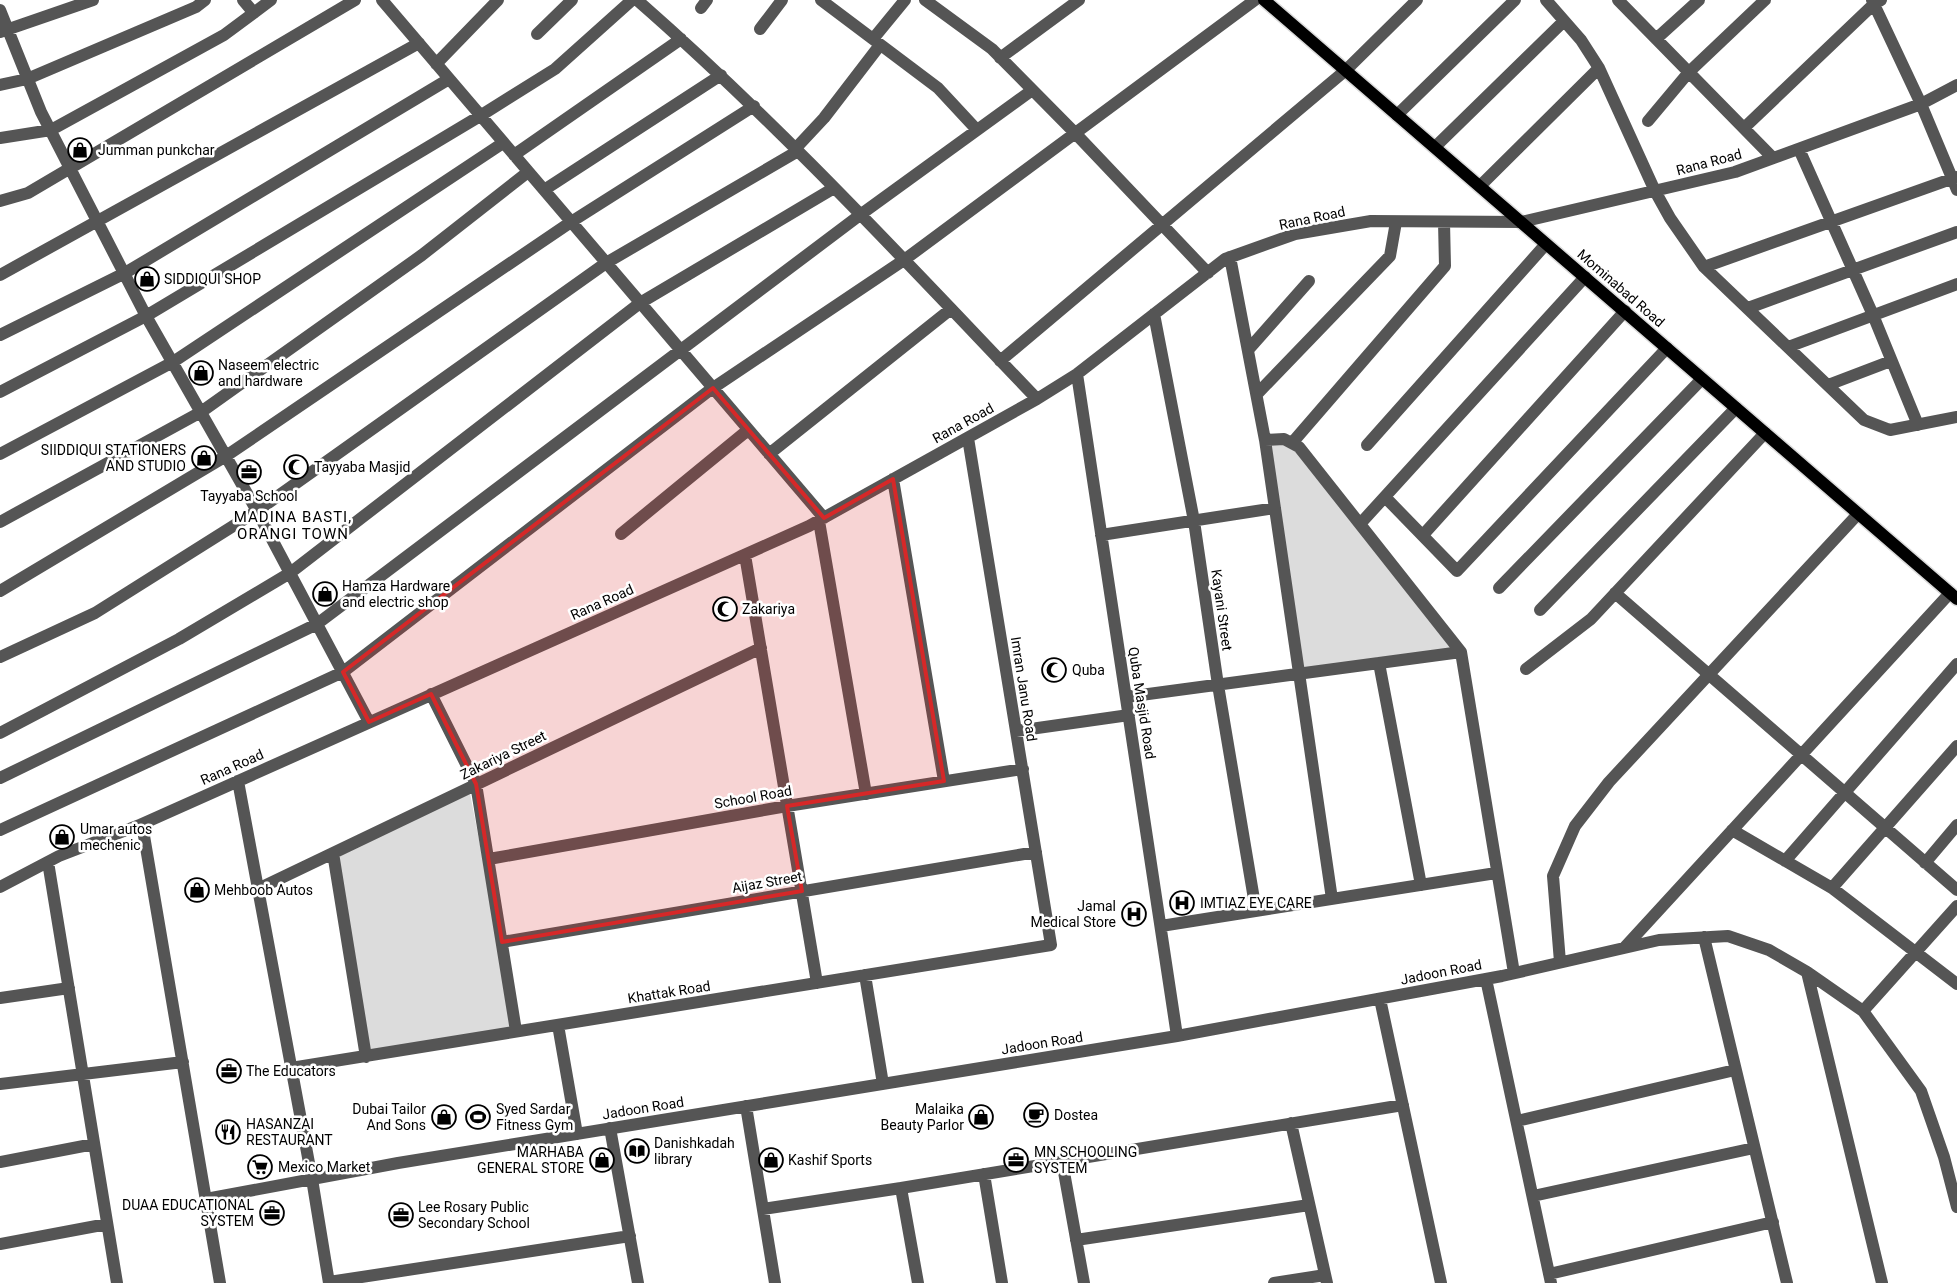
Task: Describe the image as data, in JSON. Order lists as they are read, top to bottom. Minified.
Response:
{"streets":{"main road":["Mominabad Road"],"street":["Rana Road","Kayani Street","Imran Janu Road","Quba Masjid Road","Zakariya Street","School Road","Aijaz Street","Jadoon Road","Khattak Road"]},"crossings":[["Rana Road","Mominabad Road"],["Rana Road","Kayani Street"],["Rana Road","Imran Janu Road"],["Rana Road","Quba Masjid Road"],["Imran Janu Road","School Road"],["Imran Janu Road","Aijaz Street"],["Imran Janu Road","Khattak Road"],["Quba Masjid Road","Jadoon Road"]],"districts":["MADINA BASTI, ORANGI TOWN"],"places":{"shop":["Jumman punkchar","SIDDIQUI SHOP","Naseem electric and hardware","SIIDDIQUI STATIONERS AND STUDIO","Hamza Hardware and electric shop","Umar autos mechenic","Mehboob Autos","Dubai Tailor And Sons","Malaika Beauty Parlor","MARHABA GENERAL STORE","Kashif Sports"],"mosque":["Tayyaba Masjid","Zakariya","Quba"],"office":["Tayyaba School","The Educators","MN SCHOOLING SYSTEM","DUAA EDUCATIONAL SYSTEM","Lee Rosary Public Secondary School"],"hospital":["IMTIAZ EYE CARE","Jamal Medical Store"],"cafe":["Dostea"],"sports":["Syed Sardar Fitness Gym"],"restaurant":["HASANZAI RESTAURANT"],"library":["Danishkadah library"],"supermarket":["Mexico Market"]}}
